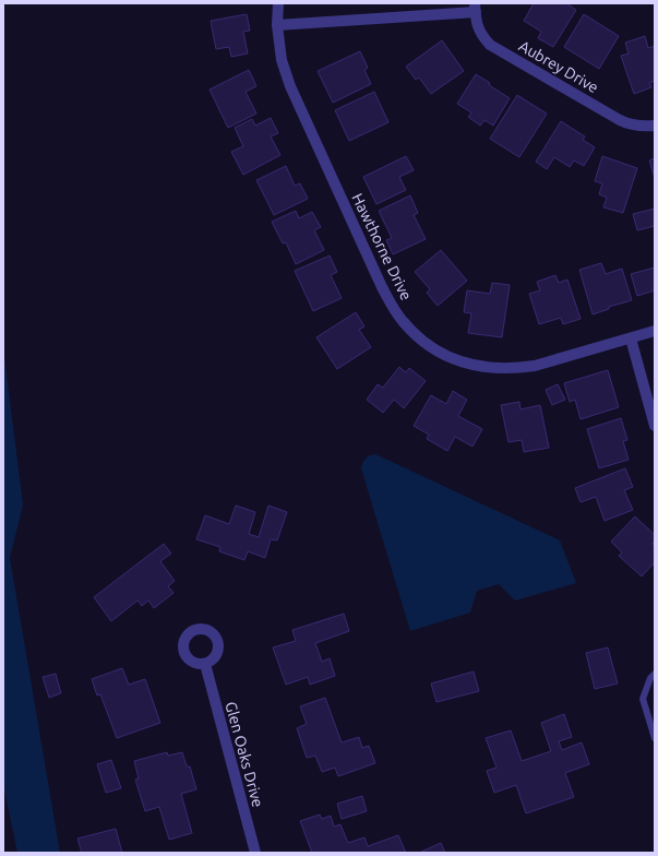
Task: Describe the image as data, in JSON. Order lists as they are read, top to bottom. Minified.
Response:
{"streets":{"street":["Aubrey Drive","Hawthorne Drive","Glen Oaks Drive"]}}
